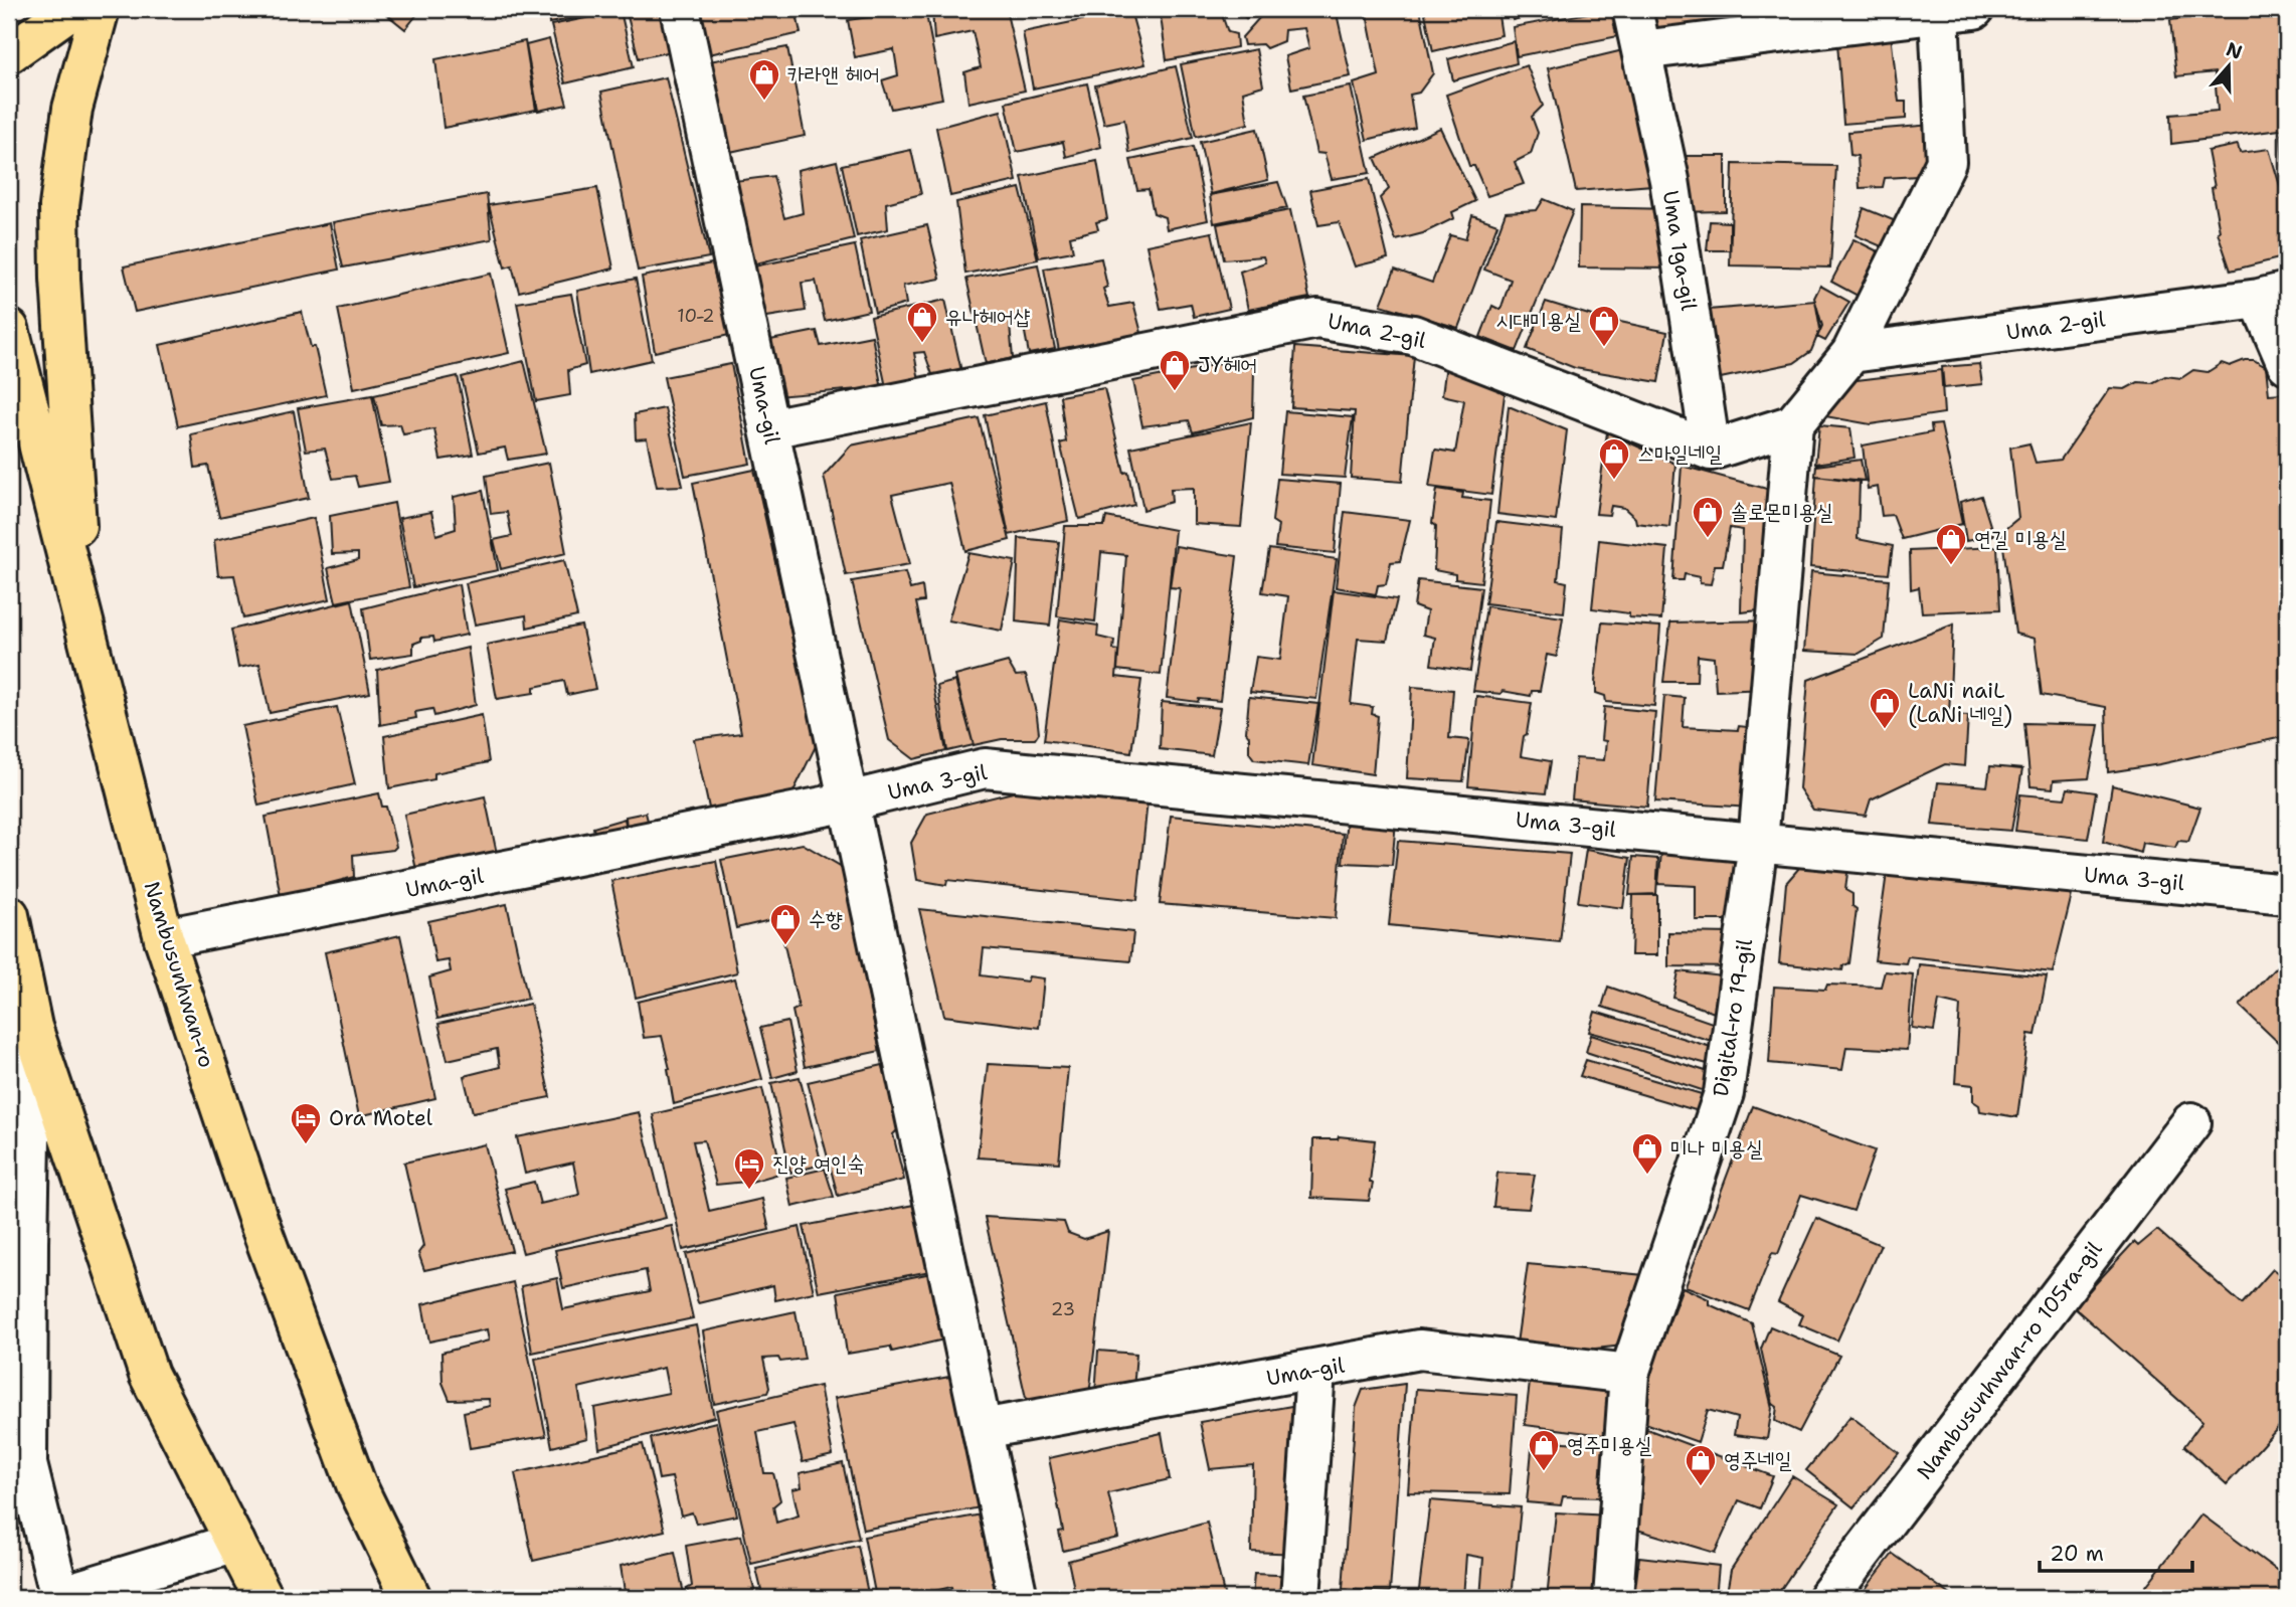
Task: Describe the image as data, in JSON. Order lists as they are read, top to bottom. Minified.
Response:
{"streets":{"main road":["Nambusunhwan-ro"],"street":["Uma 1ga-gil","Uma 2-gil","Uma-gil","Uma 3-gil","Digital-ro 19-gil","Nambusunhwan-ro 105ra-gil"]},"crossings":[["Uma 1ga-gil","Uma 2-gil"],["Uma 2-gil","Uma-gil"],["Uma-gil","Uma 3-gil"],["Uma-gil","Nambusunhwan-ro"],["Uma-gil","Digital-ro 19-gil"],["Uma 3-gil","Digital-ro 19-gil"]],"places":{"shop":["카라앤 헤어","유나헤어샵","시대미용실","JY헤어","스마일네일","솔로몬미용실","연길 미용실","LaNi naiL (LaNi 네일)","수향","미나 미용실","영주미용실","영주네일"],"hotel":["Ora Motel","진양 여인숙"]},"house_numbers":["10-2","23"],"scale_bar":"20 m","north":"top"}
